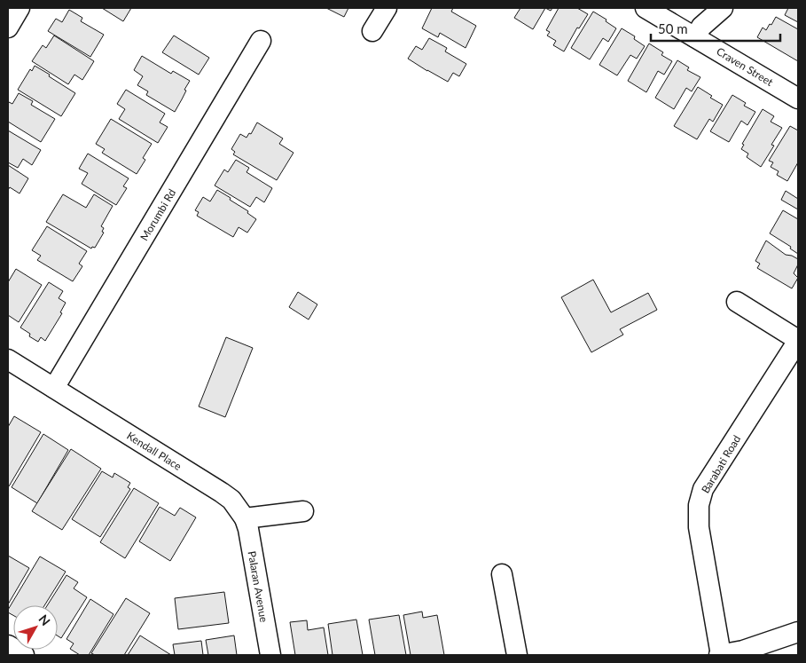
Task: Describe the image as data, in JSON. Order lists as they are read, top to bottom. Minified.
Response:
{"streets":{"street":["Craven Street","Morumbi Rd","Kendall Place","Barabati Road","Palaran Avenue"]},"crossings":[["Morumbi Rd","Kendall Place"],["Kendall Place","Palaran Avenue"]],"scale_bar":"50 m","north":"top right"}
